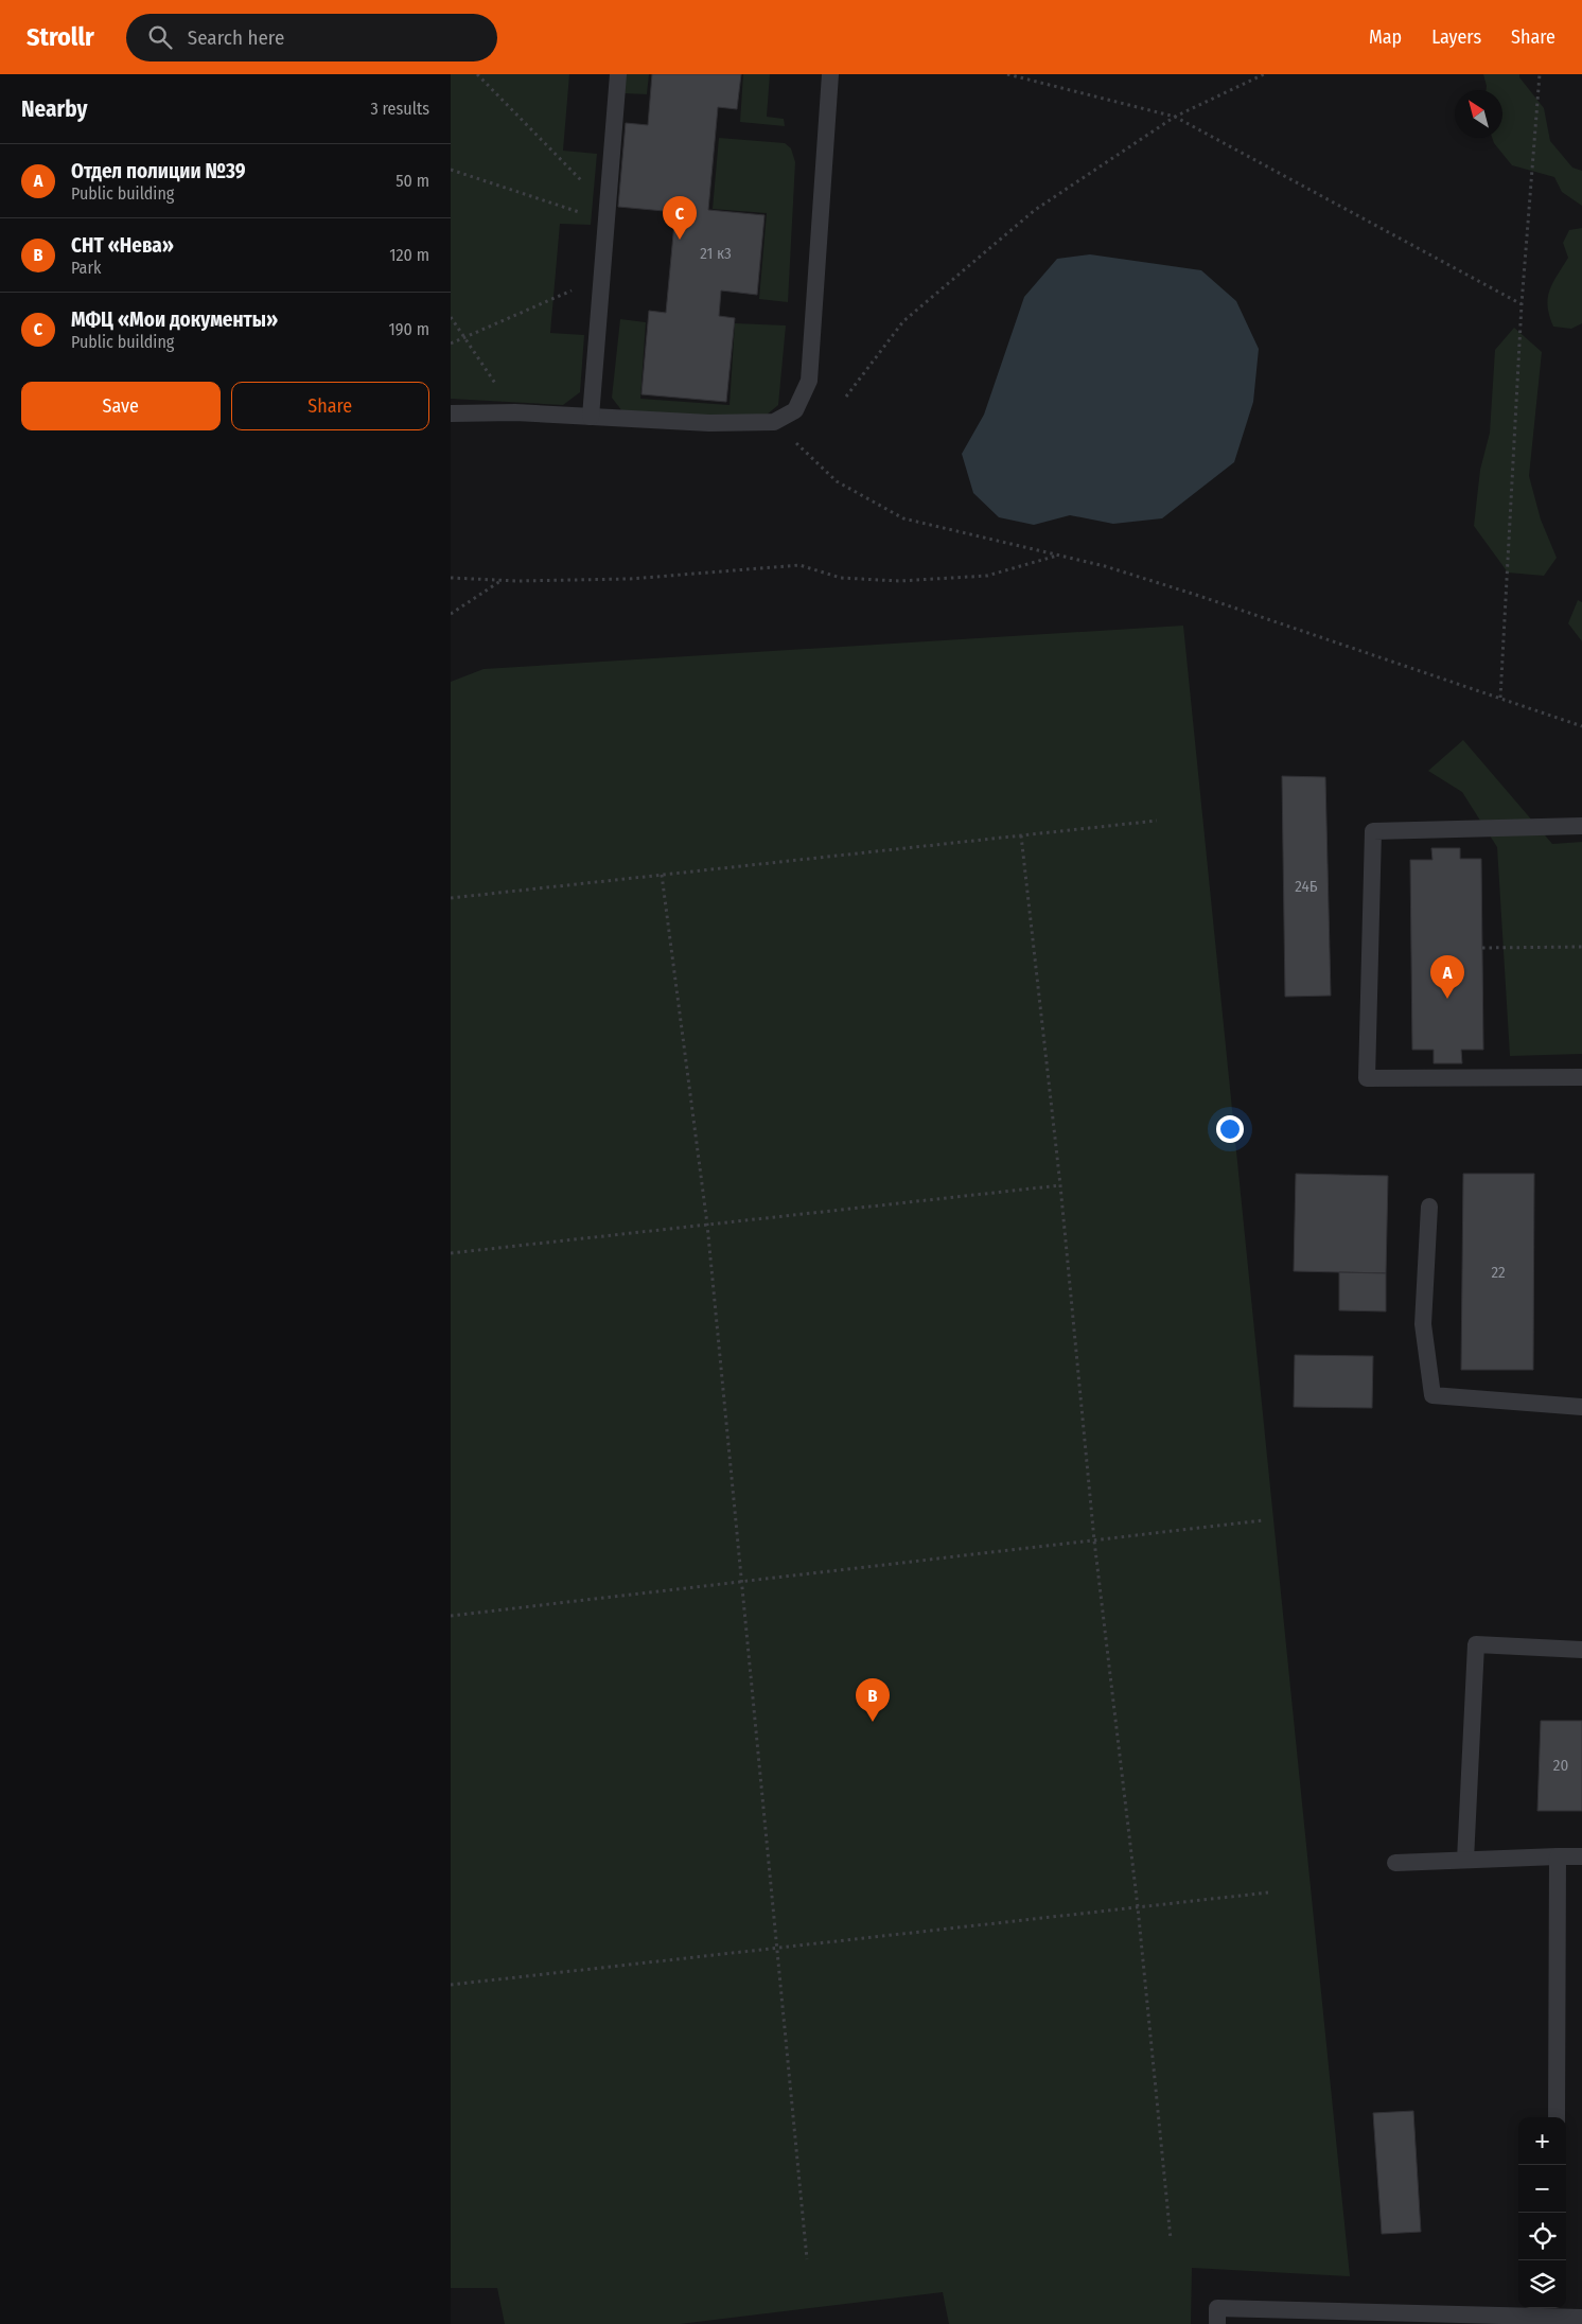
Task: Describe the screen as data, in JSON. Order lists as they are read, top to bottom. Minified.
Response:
{"house_numbers":["21 к3","24Б","22","20"],"north":"top left","page":{"header":"Strollr","search":"Search here","nav":["Map","Layers","Share"],"heading":["Nearby","3 results"],"list":[{"mark":"A","name":"Отдел полиции №39","note":"Public building","value":"50 m"},{"mark":"B","name":"СНТ «Нева»","note":"Park","value":"120 m"},{"mark":"C","name":"МФЦ «Мои документы»","note":"Public building","value":"190 m"}],"pins":["C","A","B"],"buttons":["Save","Share"],"map_buttons":["+","−"]}}
